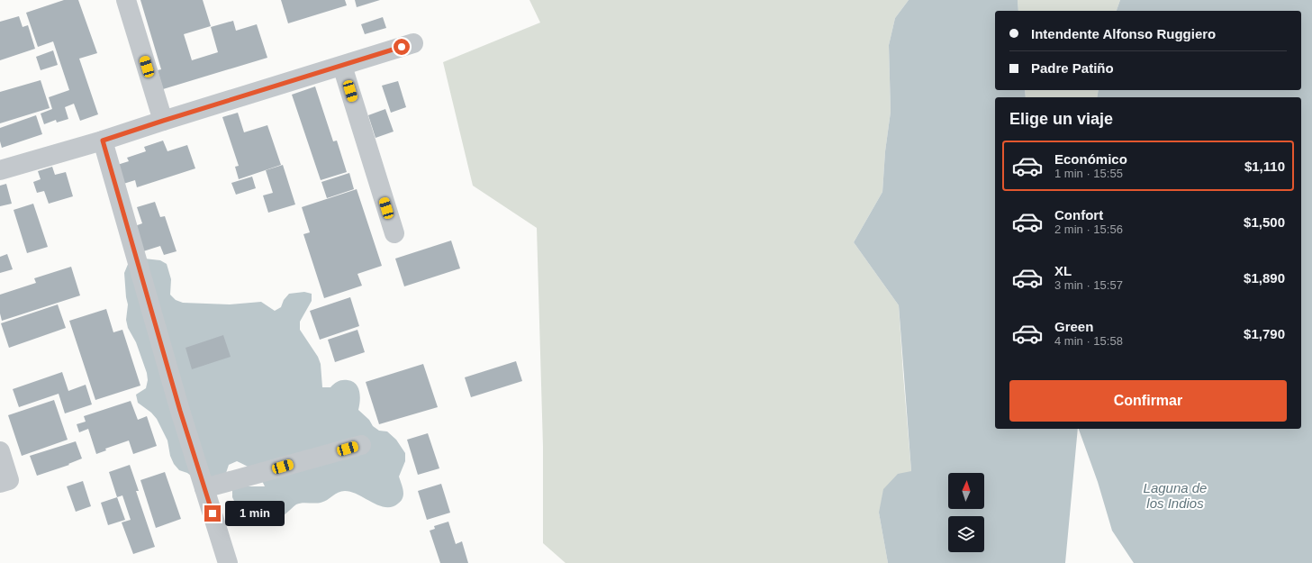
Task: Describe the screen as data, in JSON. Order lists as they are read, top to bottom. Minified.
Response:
{"water":["Laguna de los Indios"],"north":"top","page":{"banner":["Intendente Alfonso Ruggiero","Padre Patiño"],"heading":"Elige un viaje","list":[{"name":"Económico","note":"1 min · 15:55","value":"$1,110"},{"name":"Confort","note":"2 min · 15:56","value":"$1,500"},{"name":"XL","note":"3 min · 15:57","value":"$1,890"},{"name":"Green","note":"4 min · 15:58","value":"$1,790"}],"buttons":"Confirmar","bubble":"1 min"}}
